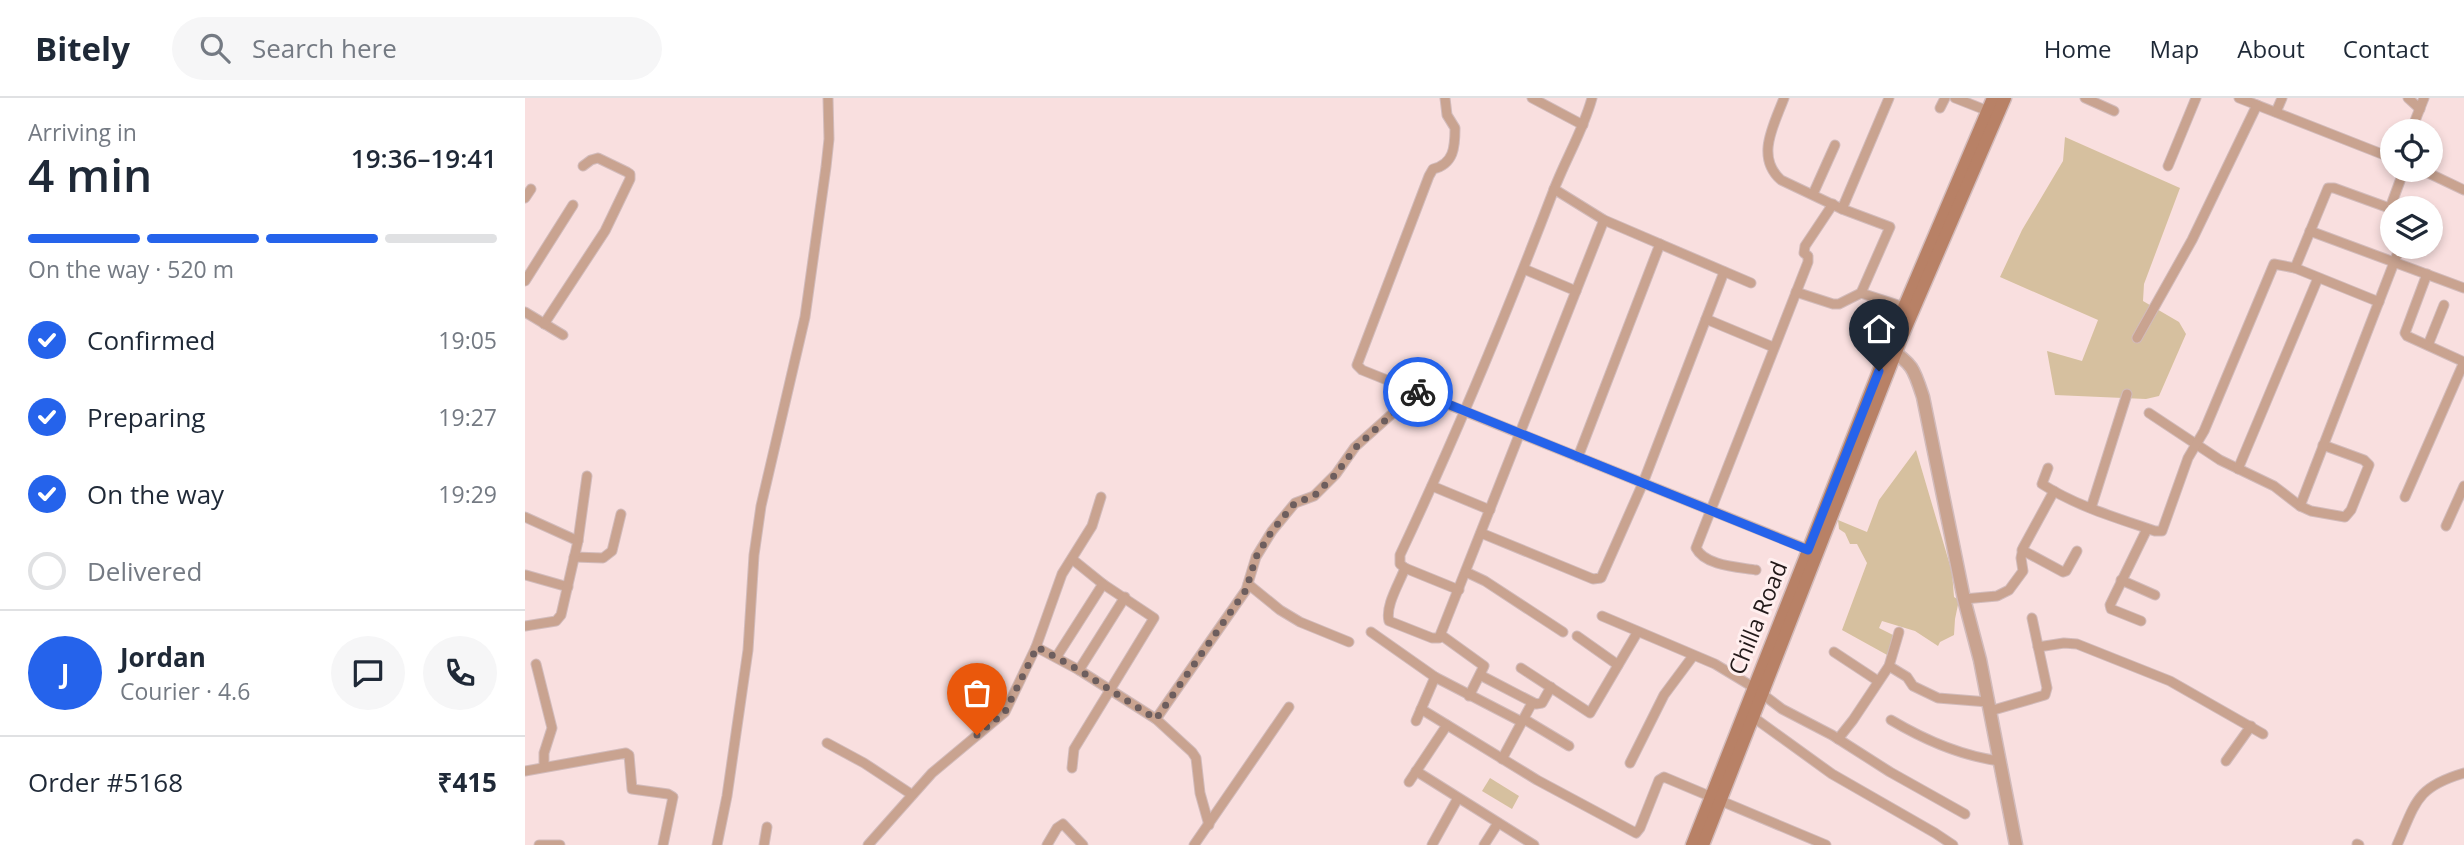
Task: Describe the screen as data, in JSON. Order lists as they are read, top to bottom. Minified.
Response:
{"streets":{"main road":["Chilla Road"]},"page":{"header":"Bitely","search":"Search here","nav":["Home","Map","About","Contact"],"heading":["4 min","Arriving in","19:36–19:41"],"panel":["Jordan","Courier · 4.6","Order #5168","₹415"],"bar":"On the way · 520 m","list":[["Confirmed","19:05"],["Preparing","19:27"],["On the way","19:29"],"Delivered"],"round":"J"}}
